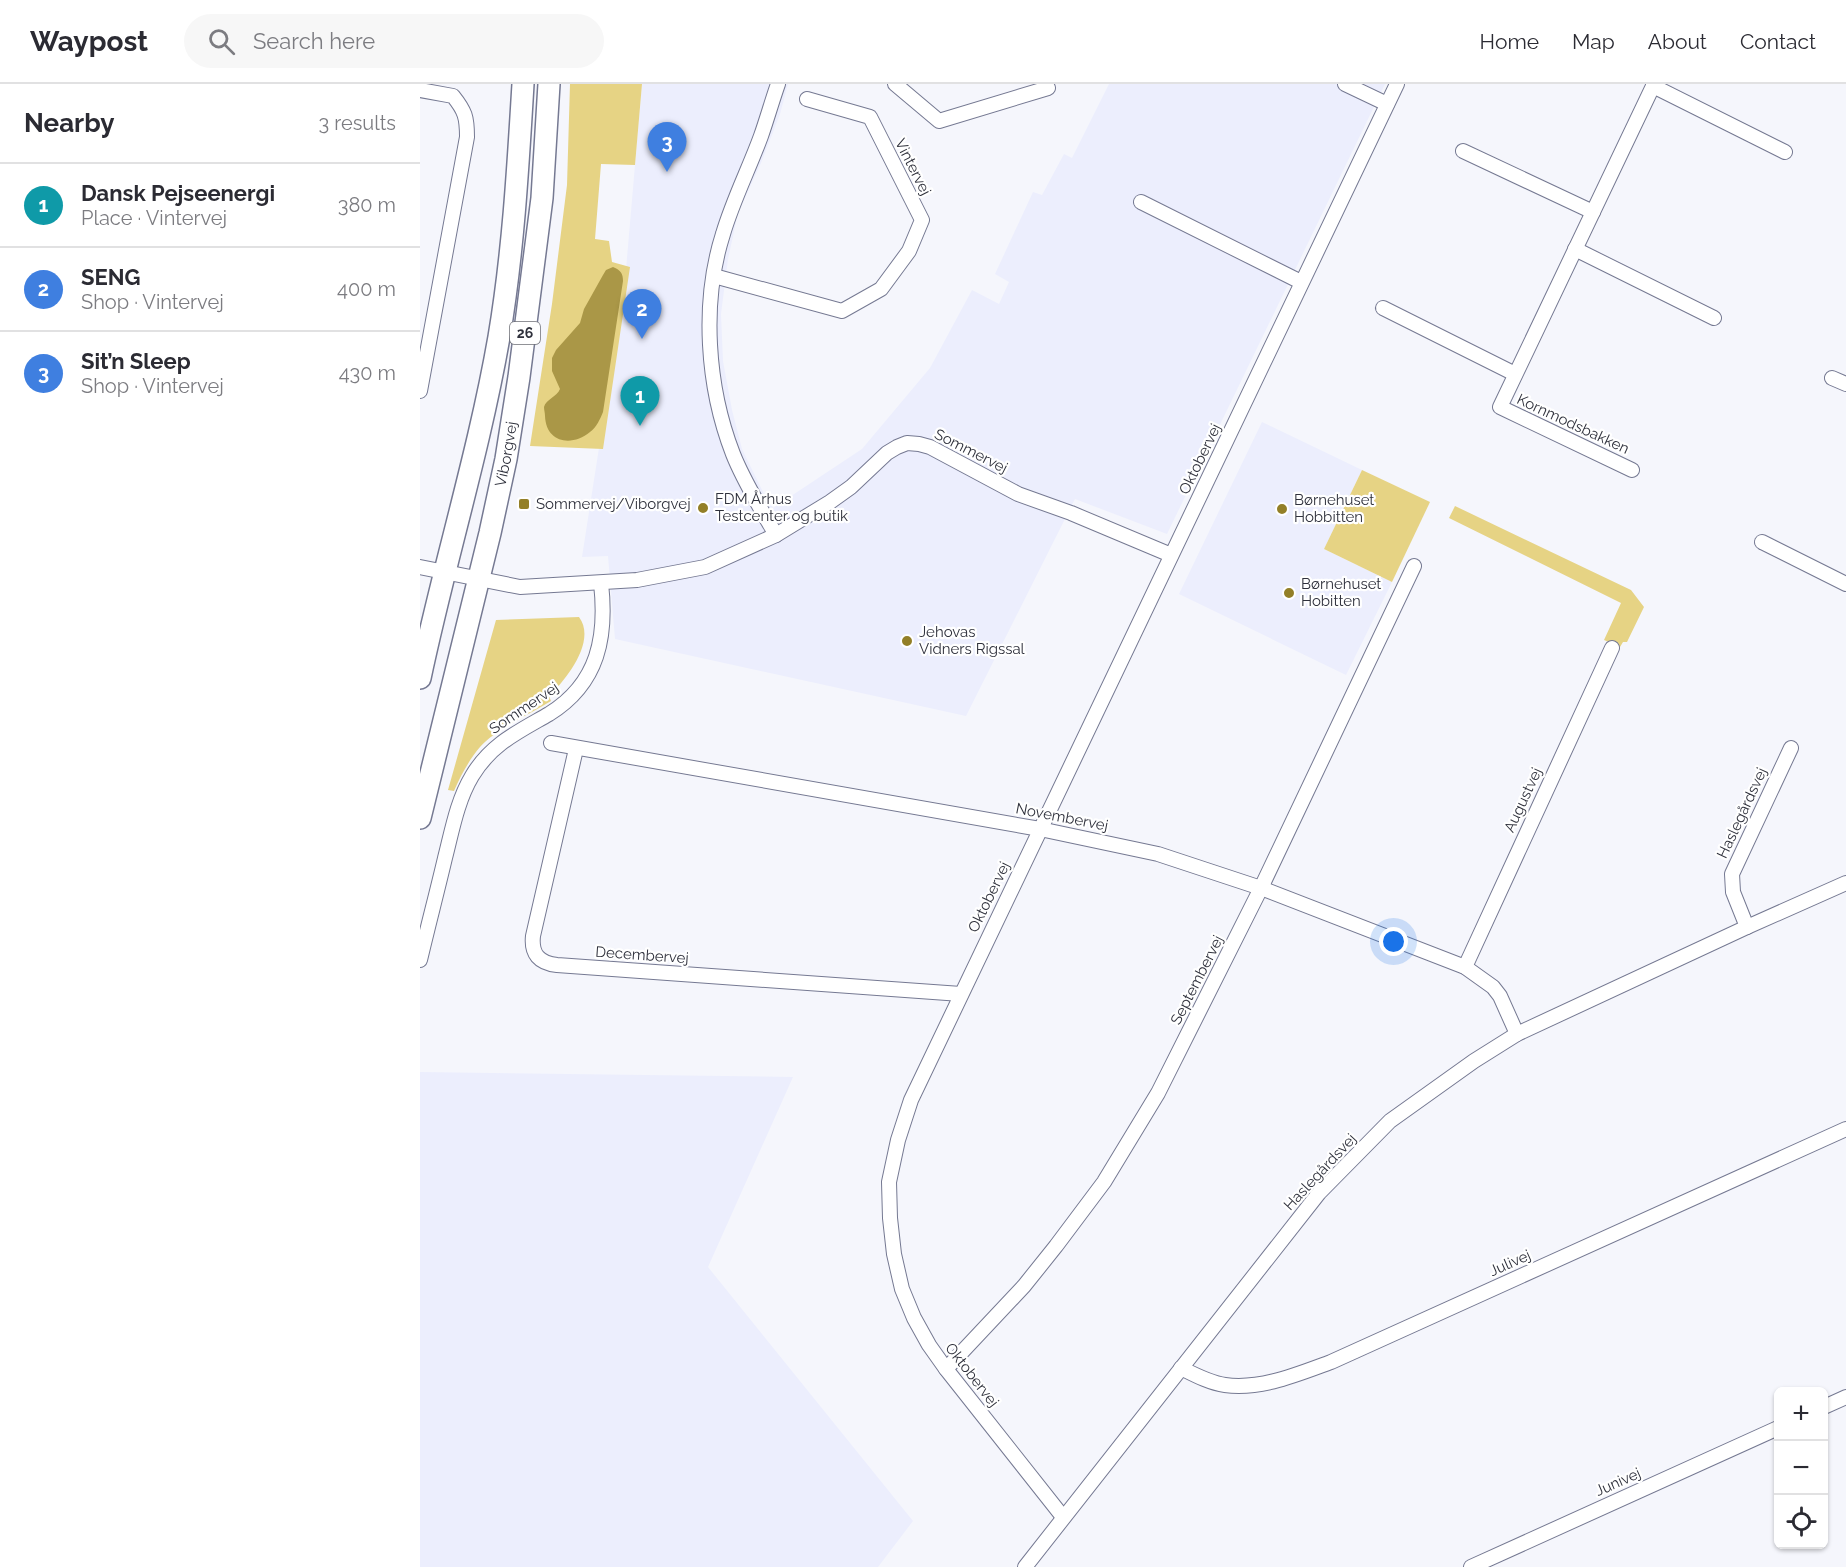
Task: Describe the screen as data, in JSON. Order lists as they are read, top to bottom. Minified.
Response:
{"streets":{"main road":["26","Viborgvej"],"street":["Vintervej","Kornmodsbakken","Sommervej","Oktobervej","Augustvej","Haslegårdsvej","Novembervej","Decembervej","Septembervej","Julivej","Junivej"]},"crossings":[["Sommervej","Viborgvej"],["Sommervej","Oktobervej"],["Oktobervej","Haslegårdsvej"],["Oktobervej","Novembervej"],["Oktobervej","Decembervej"],["Oktobervej","Septembervej"],["Augustvej","Novembervej"],["Haslegårdsvej","Novembervej"],["Haslegårdsvej","Julivej"],["Novembervej","Decembervej"],["Novembervej","Septembervej"]],"places":{"transit":["Sommervej/Viborgvej"],"other":["FDM Århus Testcenter og butik","Børnehuset Hobbitten","Børnehuset Hobitten","Jehovas Vidners Rigssal"]},"page":{"header":"Waypost","search":"Search here","nav":["Home","Map","About","Contact"],"heading":["Nearby","3 results"],"pins":["3","2","1"],"list":[{"mark":"1","name":"Dansk Pejseenergi","note":"Place · Vintervej","value":"380 m"},{"mark":"2","name":"SENG","note":"Shop · Vintervej","value":"400 m"},{"mark":"3","name":"Sit’n Sleep","note":"Shop · Vintervej","value":"430 m"}],"map_buttons":["+","−"]}}
